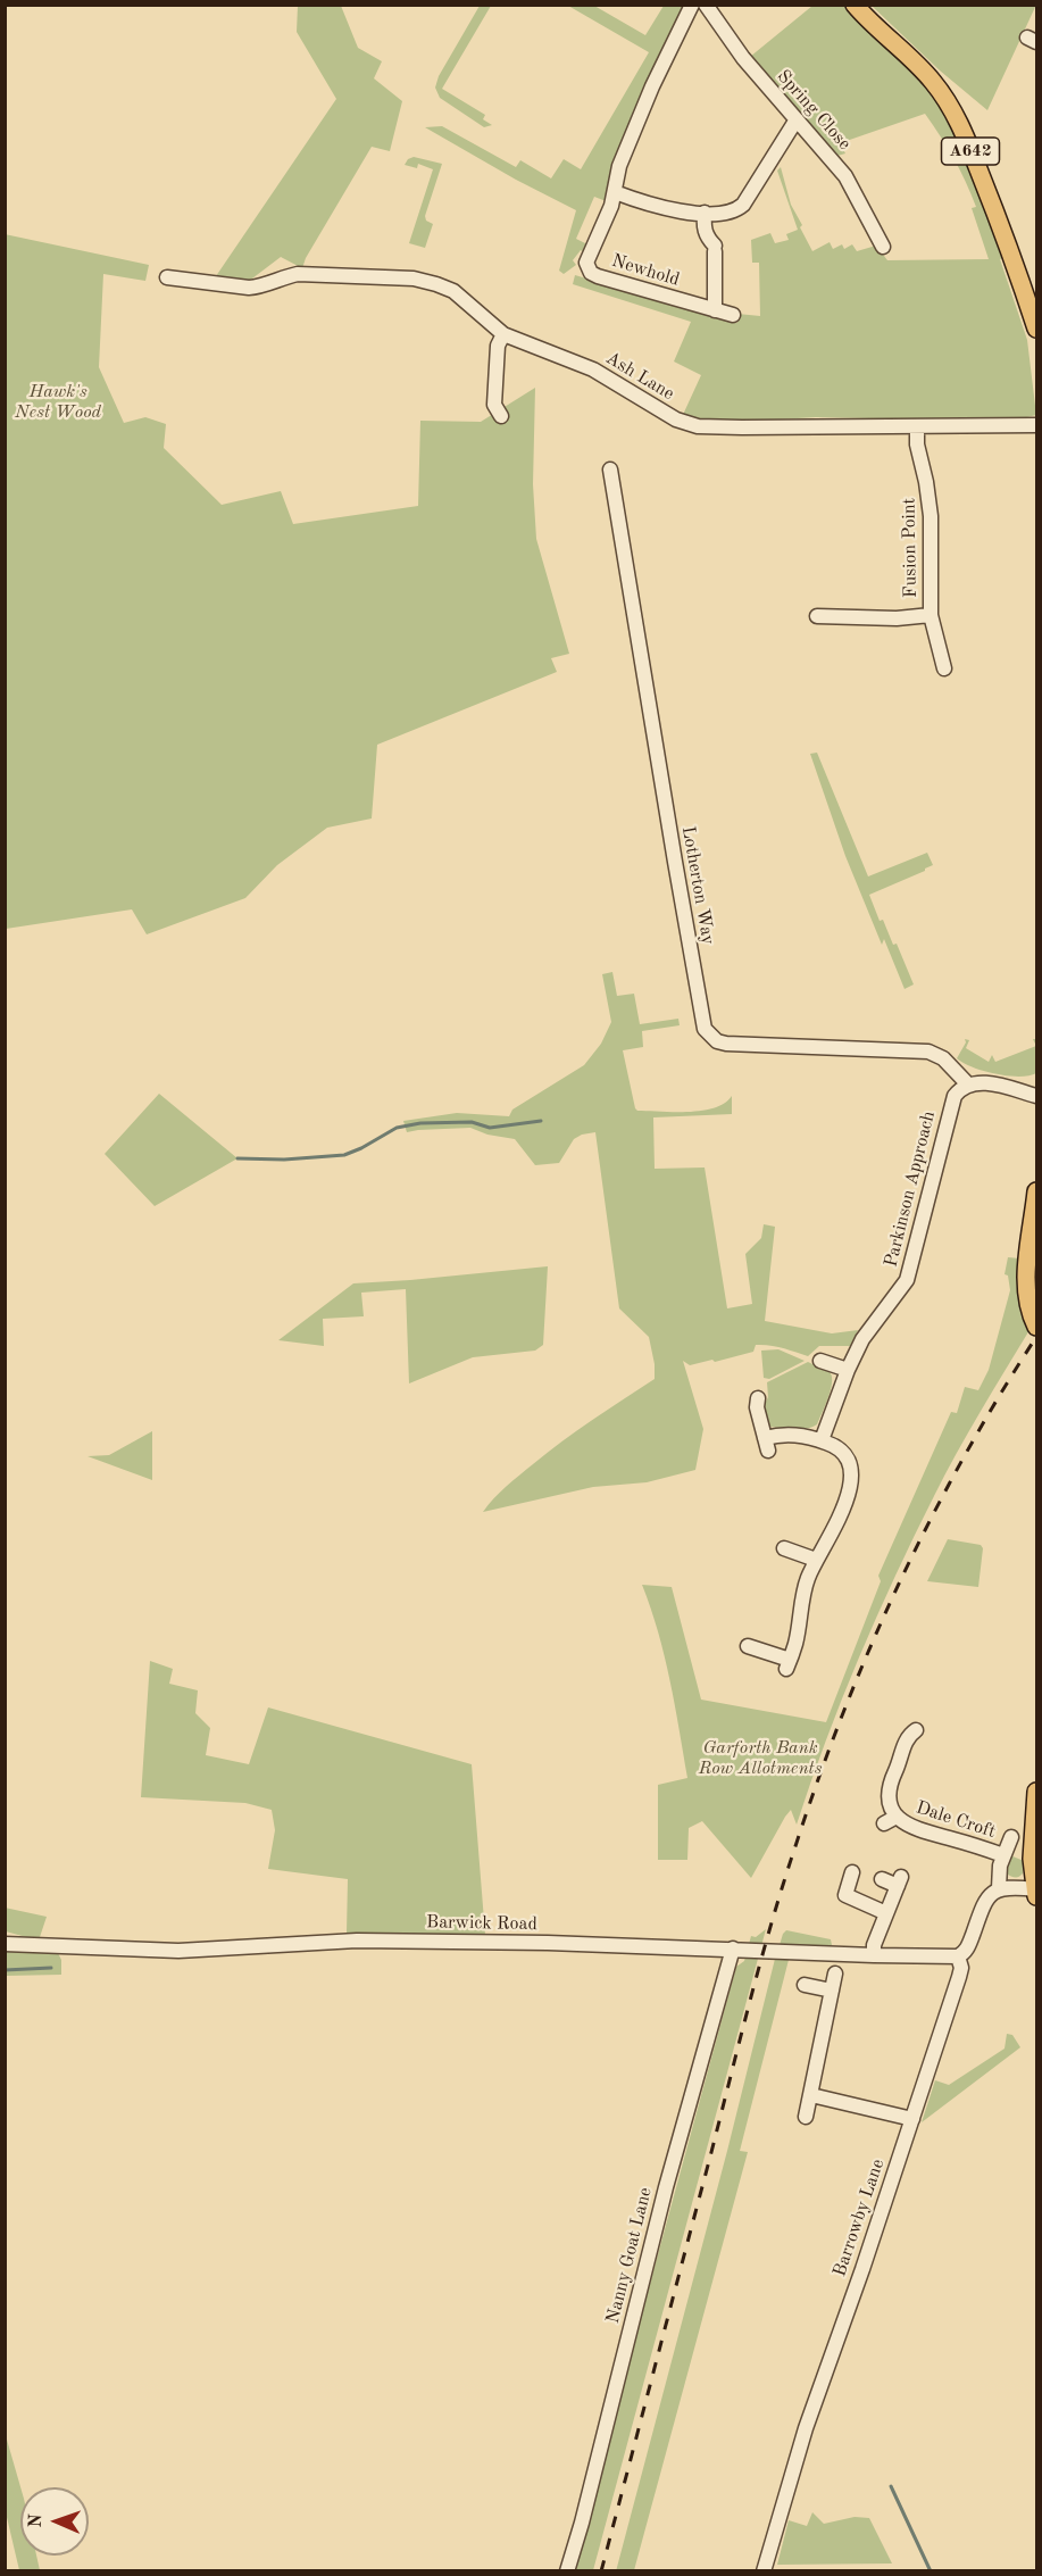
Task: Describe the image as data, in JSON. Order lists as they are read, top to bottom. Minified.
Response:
{"streets":{"main road":["A642"],"street":["Spring Close","Newhold","Ash Lane","Fusion Point","Lotherton Way","Parkinson Approach","Dale Croft","Barwick Road","Barrowby Lane","Nanny Goat Lane"]},"crossings":[["Ash Lane","Fusion Point"],["Lotherton Way","Parkinson Approach"],["Dale Croft","Barrowby Lane"],["Barwick Road","Barrowby Lane"],["Barwick Road","Nanny Goat Lane"]],"parks":["Hawk's Nest Wood","Garforth Bank Row Allotments"],"north":"left"}
